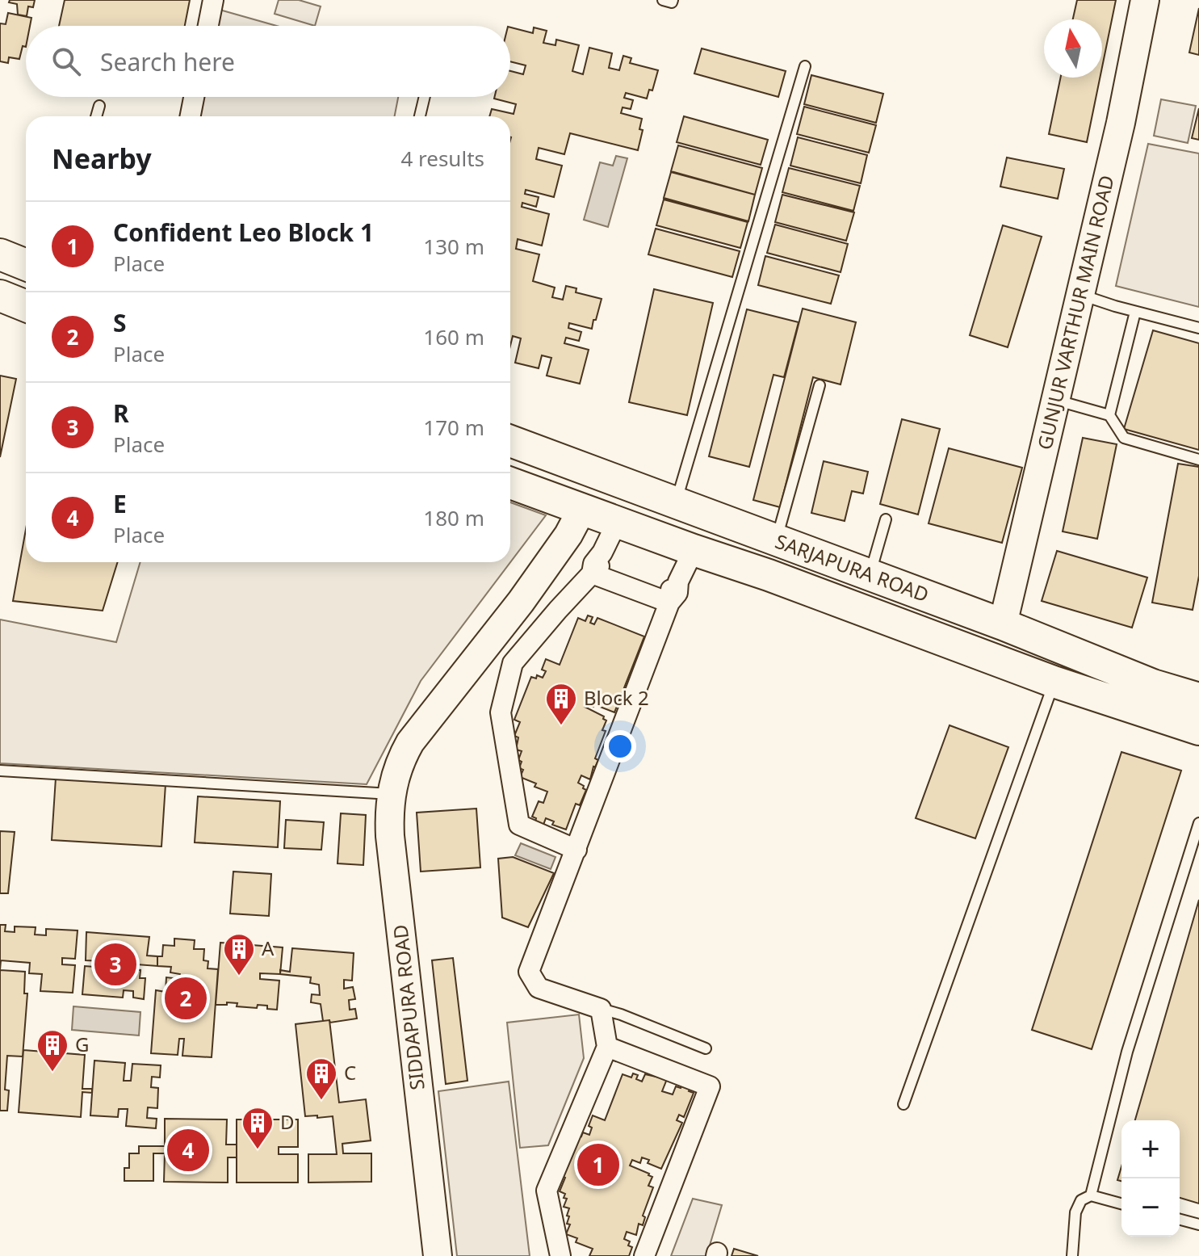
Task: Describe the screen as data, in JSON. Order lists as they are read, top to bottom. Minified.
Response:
{"streets":{"main road":["SARJAPURA ROAD"],"street":["GUNJUR VARTHUR MAIN ROAD","SIDDAPURA ROAD"]},"crossings":[["GUNJUR VARTHUR MAIN ROAD","SARJAPURA ROAD"],["SARJAPURA ROAD","SIDDAPURA ROAD"]],"places":{"building":["Block 2","A","G","C","D"]},"north":"top","page":{"search":"Search here","heading":["Nearby","4 results"],"list":[{"mark":"1","name":"Confident Leo Block 1","note":"Place","value":"130 m"},{"mark":"2","name":"S","note":"Place","value":"160 m"},{"mark":"3","name":"R","note":"Place","value":"170 m"},{"mark":"4","name":"E","note":"Place","value":"180 m"}],"pins":["3","2","4","1"],"map_buttons":["+","−"]}}
